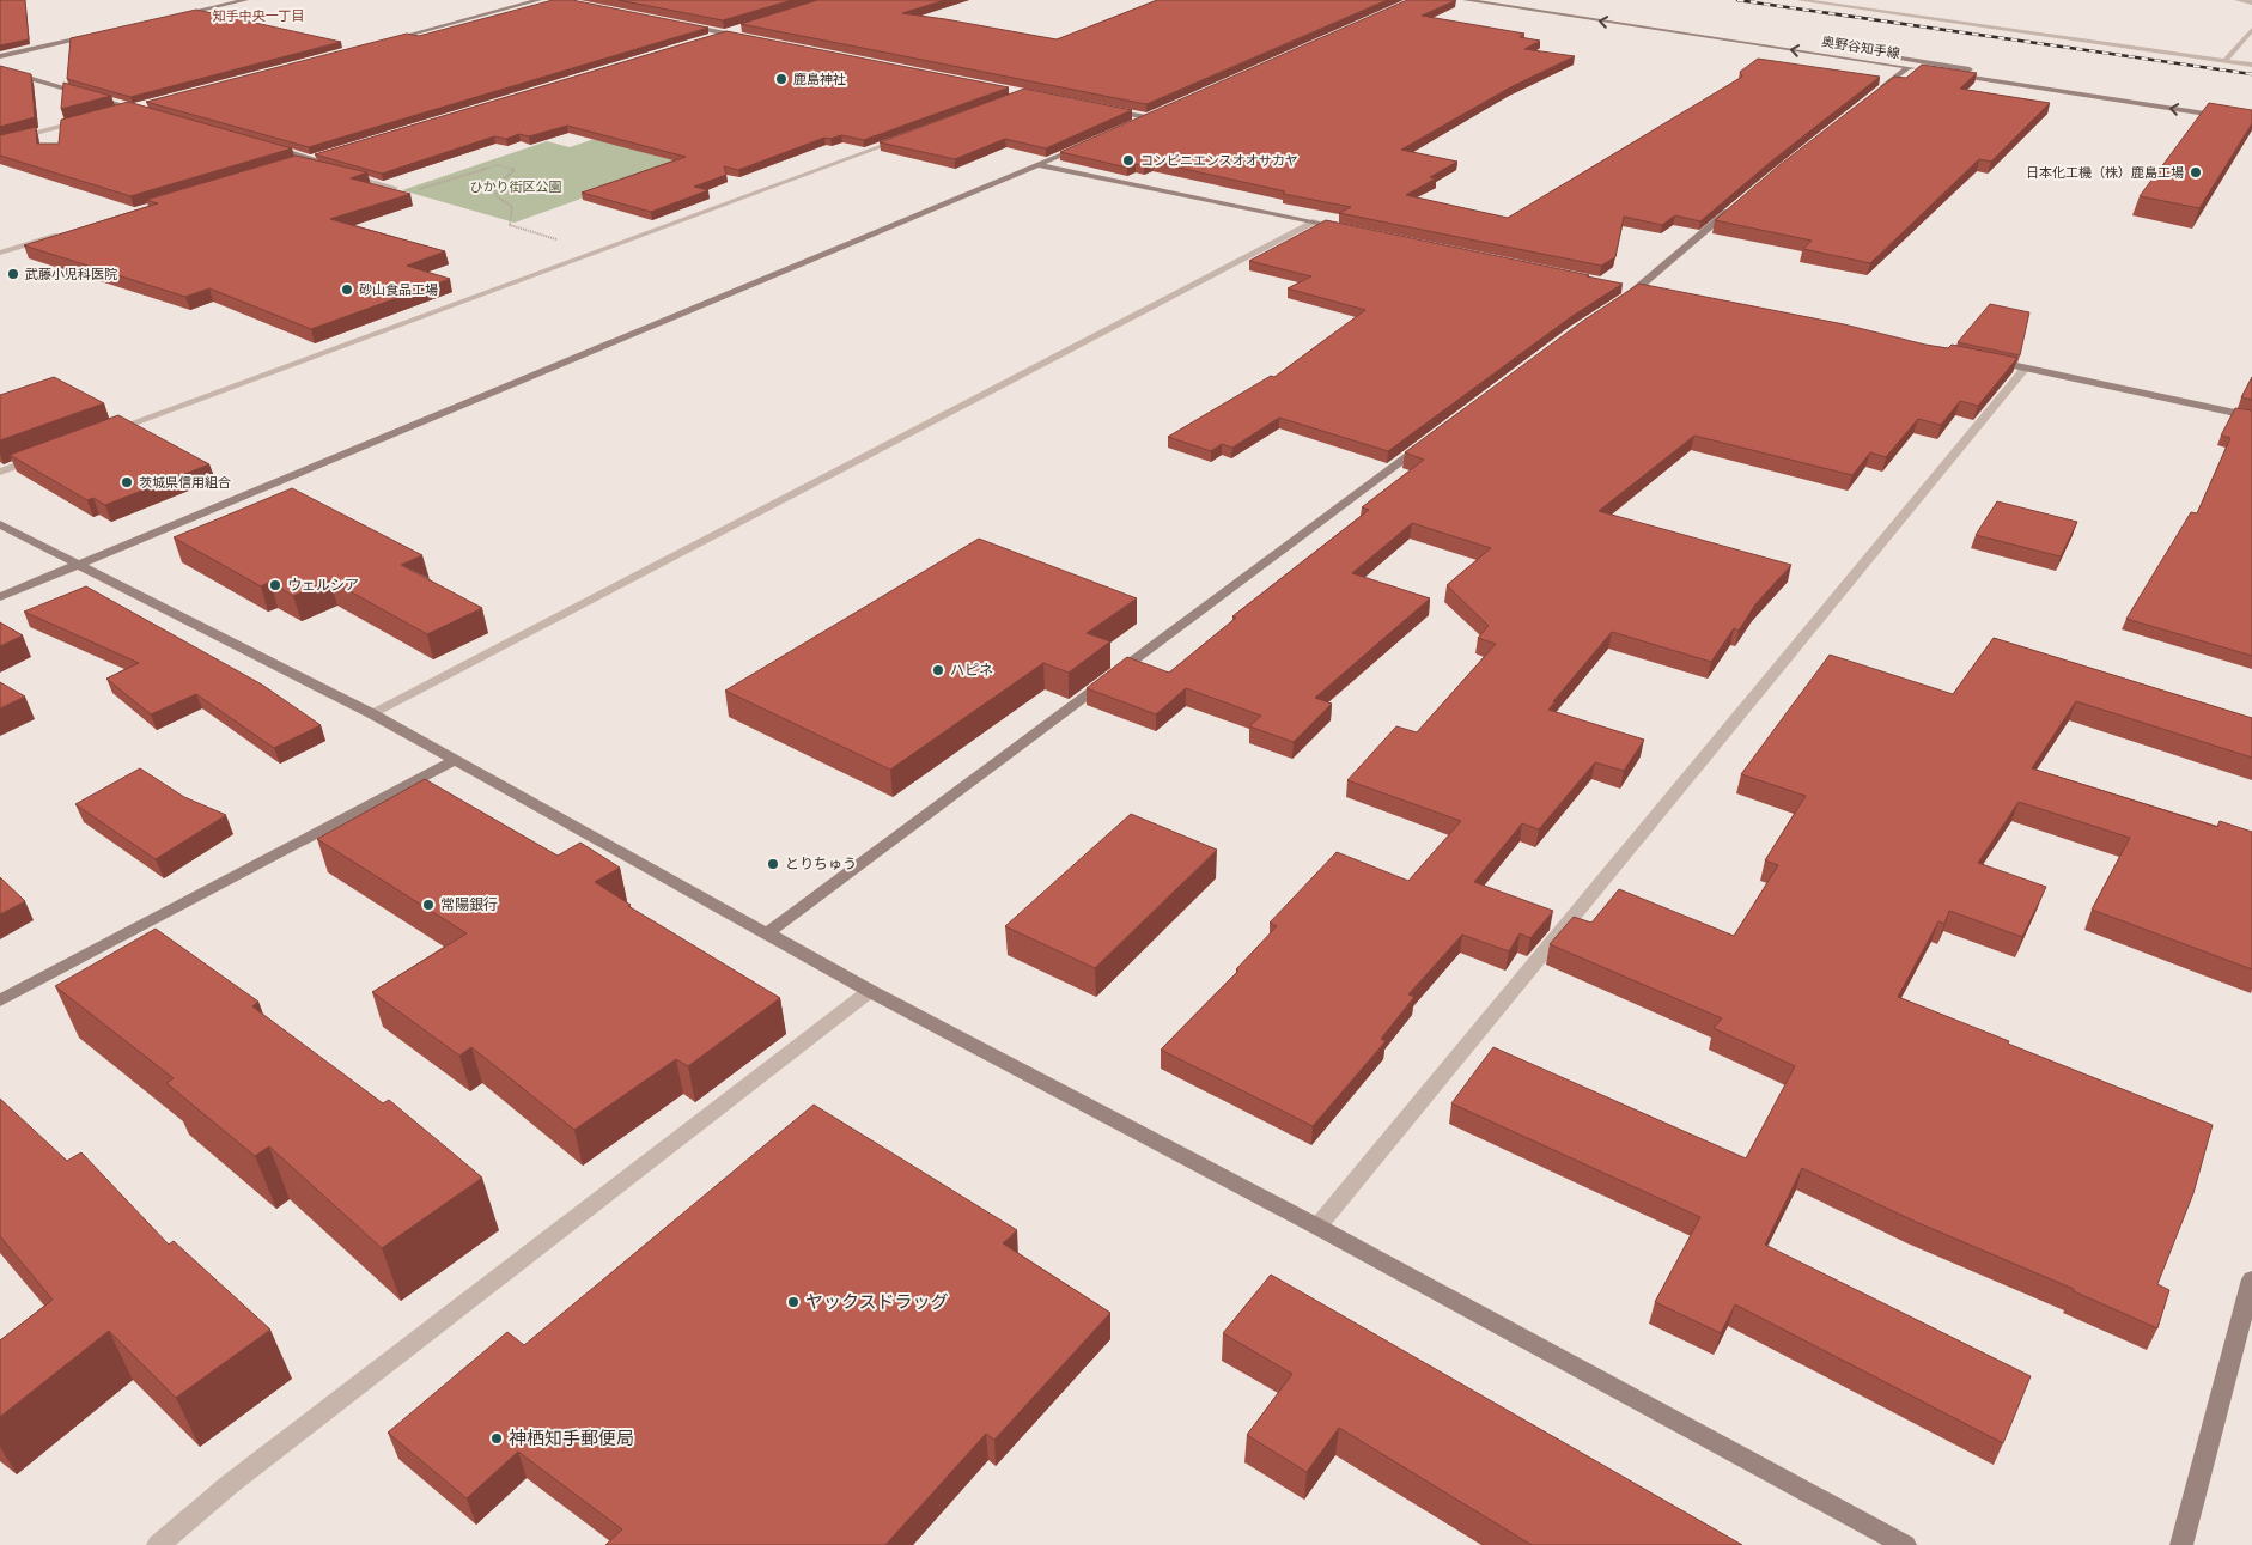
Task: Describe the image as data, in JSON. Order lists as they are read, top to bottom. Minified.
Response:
{"streets":{"street":["奥野谷知手線"]},"districts":["知手中央一丁目"],"parks":["ひかり街区公園"],"places":["鹿島神社","コンビニエンスオオサカヤ","日本化工機（株）鹿島工場","武藤小児科医院","砂山食品工場","茨城県信用組合","ウェルシア","ハピネ","とりちゅう","常陽銀行","ヤックスドラッグ","神栖知手郵便局"]}
